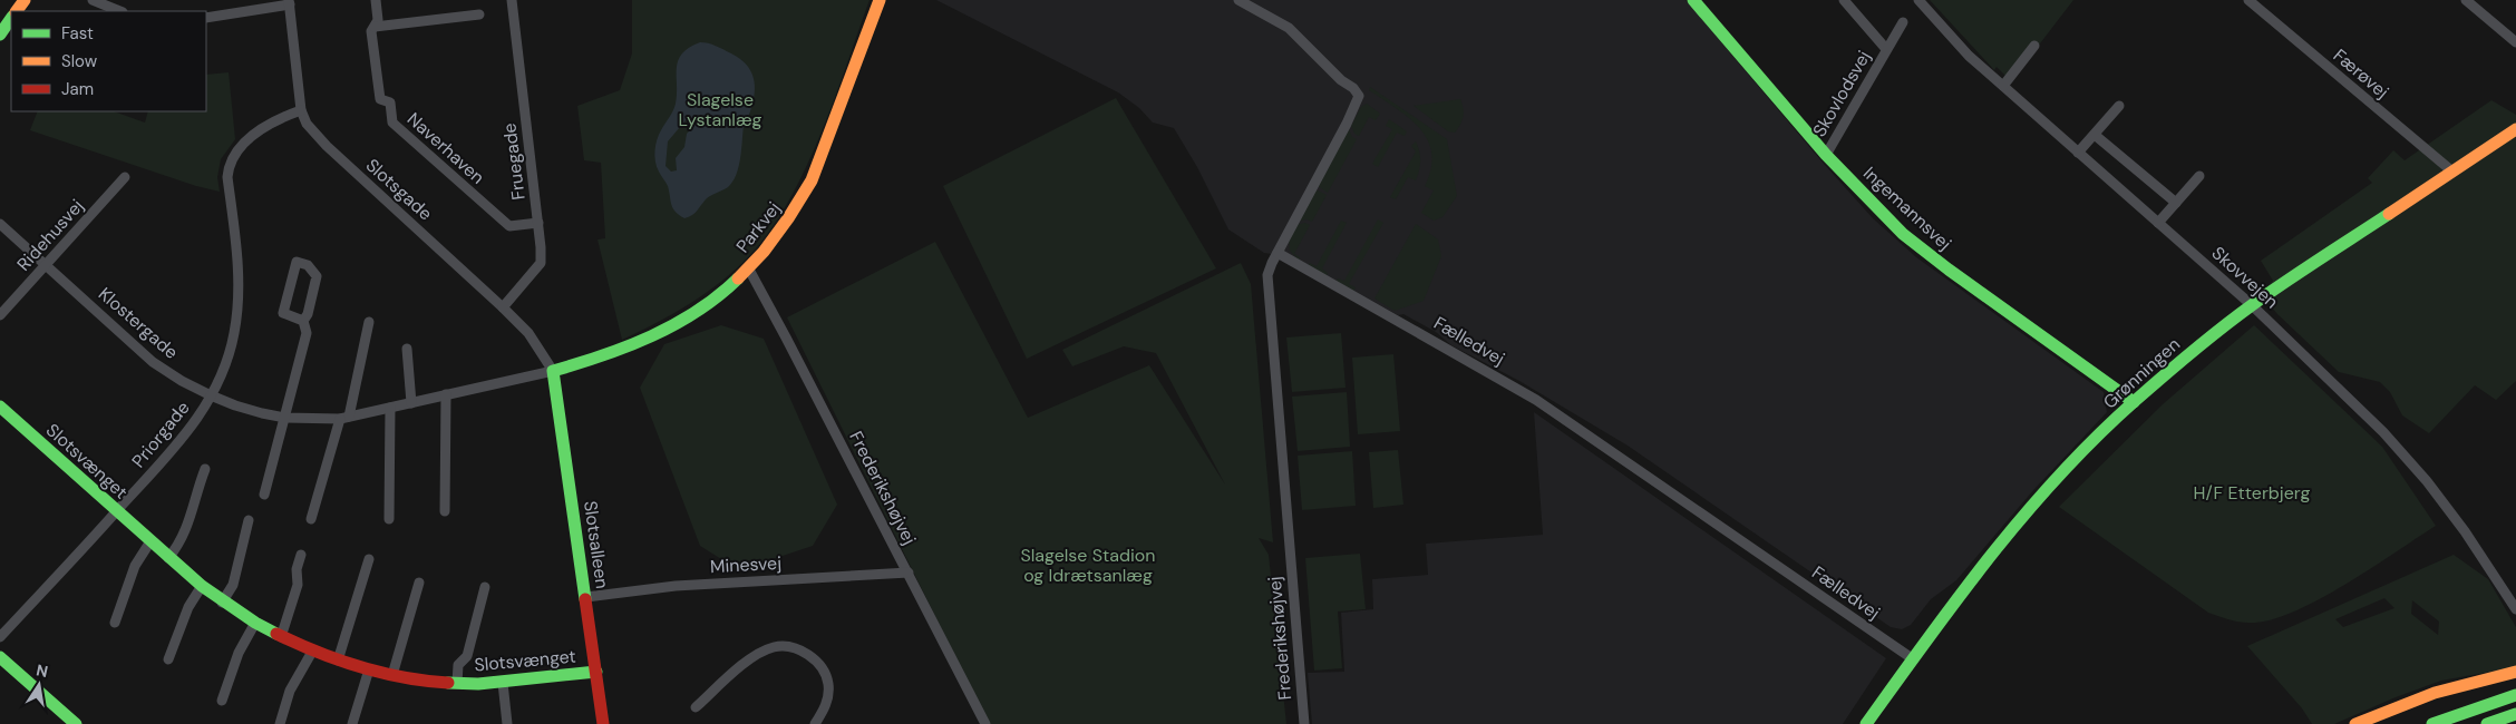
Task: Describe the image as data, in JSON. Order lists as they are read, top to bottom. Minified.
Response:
{"streets":{"main road":["Ingemannsvej","Parkvej","Grønningen","Slotsvænget","Slotsalleen"],"street":["Færøvej","Skovlodsvej","Naverhaven","Fruegade","Slotsgade","Ridehusvej","Skovvejen","Klostergade","Fælledvej","Priorgade","Frederikshøjvej","Minesvej"]},"crossings":[["Færøvej","Grønningen"],["Skovlodsvej","Ingemannsvej"],["Naverhaven","Fruegade"],["Fruegade","Slotsgade"],["Slotsgade","Parkvej"],["Slotsgade","Klostergade"],["Slotsgade","Priorgade"],["Slotsgade","Slotsalleen"],["Ingemannsvej","Grønningen"],["Parkvej","Klostergade"],["Parkvej","Frederikshøjvej"],["Parkvej","Slotsalleen"],["Ridehusvej","Klostergade"],["Skovvejen","Grønningen"],["Klostergade","Priorgade"],["Klostergade","Slotsalleen"],["Fælledvej","Grønningen"],["Fælledvej","Frederikshøjvej"],["Priorgade","Slotsvænget"],["Slotsvænget","Slotsalleen"],["Frederikshøjvej","Minesvej"],["Slotsalleen","Minesvej"]],"parks":["Slagelse Lystanlæg","H/F Etterbjerg","Slagelse Stadion og Idrætsanlæg"],"legend":["Fast","Slow","Jam"],"north":"top"}
